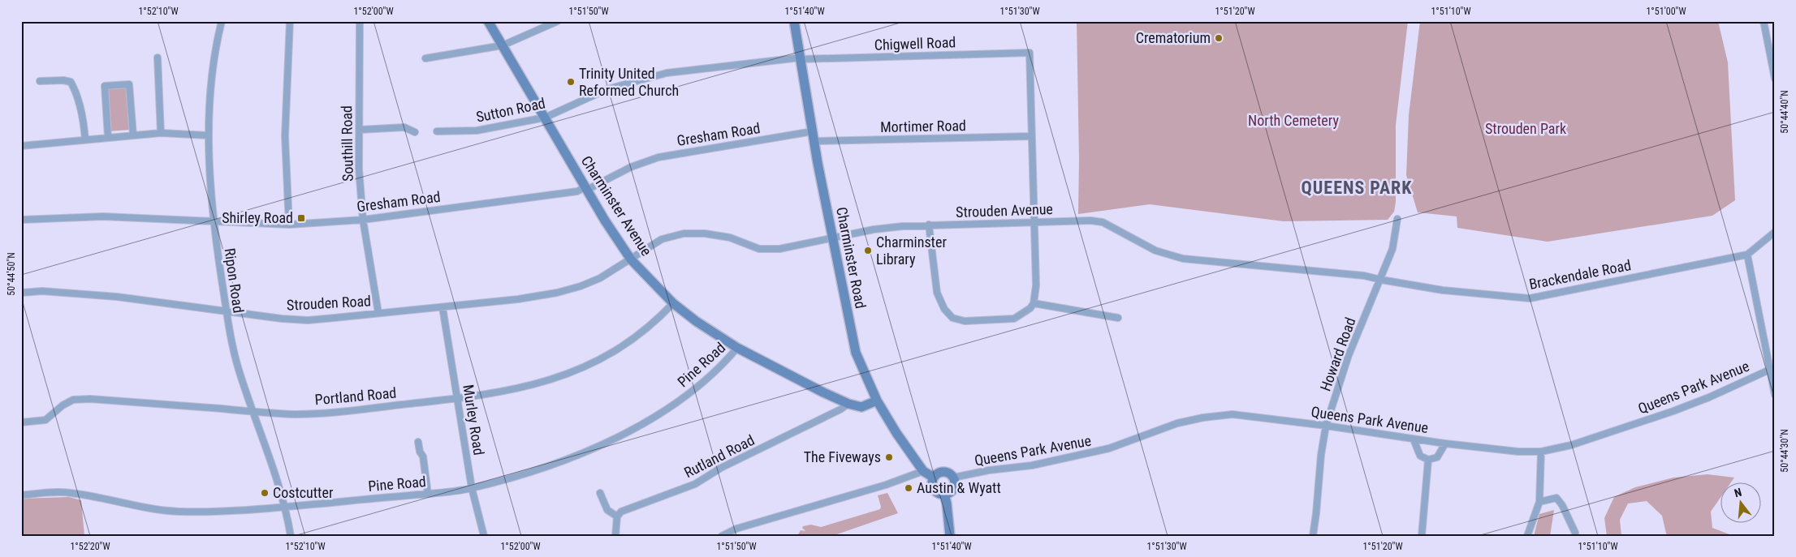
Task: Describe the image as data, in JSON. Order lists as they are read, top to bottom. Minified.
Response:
{"streets":{"main road":["Charminster Avenue","Charminster Road"],"street":["Chigwell Road","Sutton Road","Mortimer Road","Gresham Road","Southill Road","Strouden Avenue","Brackendale Road","Ripon Road","Strouden Road","Howard Road","Pine Road","Queens Park Avenue","Portland Road","Murley Road","Rutland Road"]},"crossings":[["Chigwell Road","Sutton Road"],["Chigwell Road","Mortimer Road"],["Chigwell Road","Charminster Road"],["Sutton Road","Charminster Avenue"],["Sutton Road","Charminster Road"],["Mortimer Road","Charminster Road"],["Gresham Road","Southill Road"],["Gresham Road","Charminster Avenue"],["Gresham Road","Charminster Road"],["Gresham Road","Ripon Road"],["Southill Road","Strouden Road"],["Charminster Avenue","Strouden Avenue"],["Charminster Avenue","Charminster Road"],["Charminster Avenue","Strouden Road"],["Charminster Avenue","Pine Road"],["Charminster Avenue","Portland Road"],["Charminster Avenue","Rutland Road"],["Strouden Avenue","Charminster Road"],["Strouden Avenue","Brackendale Road"],["Strouden Avenue","Strouden Road"],["Strouden Avenue","Howard Road"],["Charminster Road","Queens Park Avenue"],["Brackendale Road","Howard Road"],["Ripon Road","Strouden Road"],["Ripon Road","Pine Road"],["Ripon Road","Portland Road"],["Strouden Road","Murley Road"],["Howard Road","Queens Park Avenue"],["Pine Road","Murley Road"],["Portland Road","Murley Road"]],"districts":["QUEENS PARK"],"parks":["North Cemetery","Strouden Park"],"places":{"other":["Crematorium","Trinity United Reformed Church","Charminster Library","The Fiveways","Austin & Wyatt","Costcutter"],"transit":["Shirley Road"]},"north":"top","coordinates":["1°52'10\"W","1°52'00\"W","1°51'50\"W","1°51'40\"W","1°51'30\"W","1°51'20\"W","1°51'10\"W","1°51'00\"W","50°44'40\"N","50°44'50\"N","50°44'30\"N","1°52'20\"W"]}
